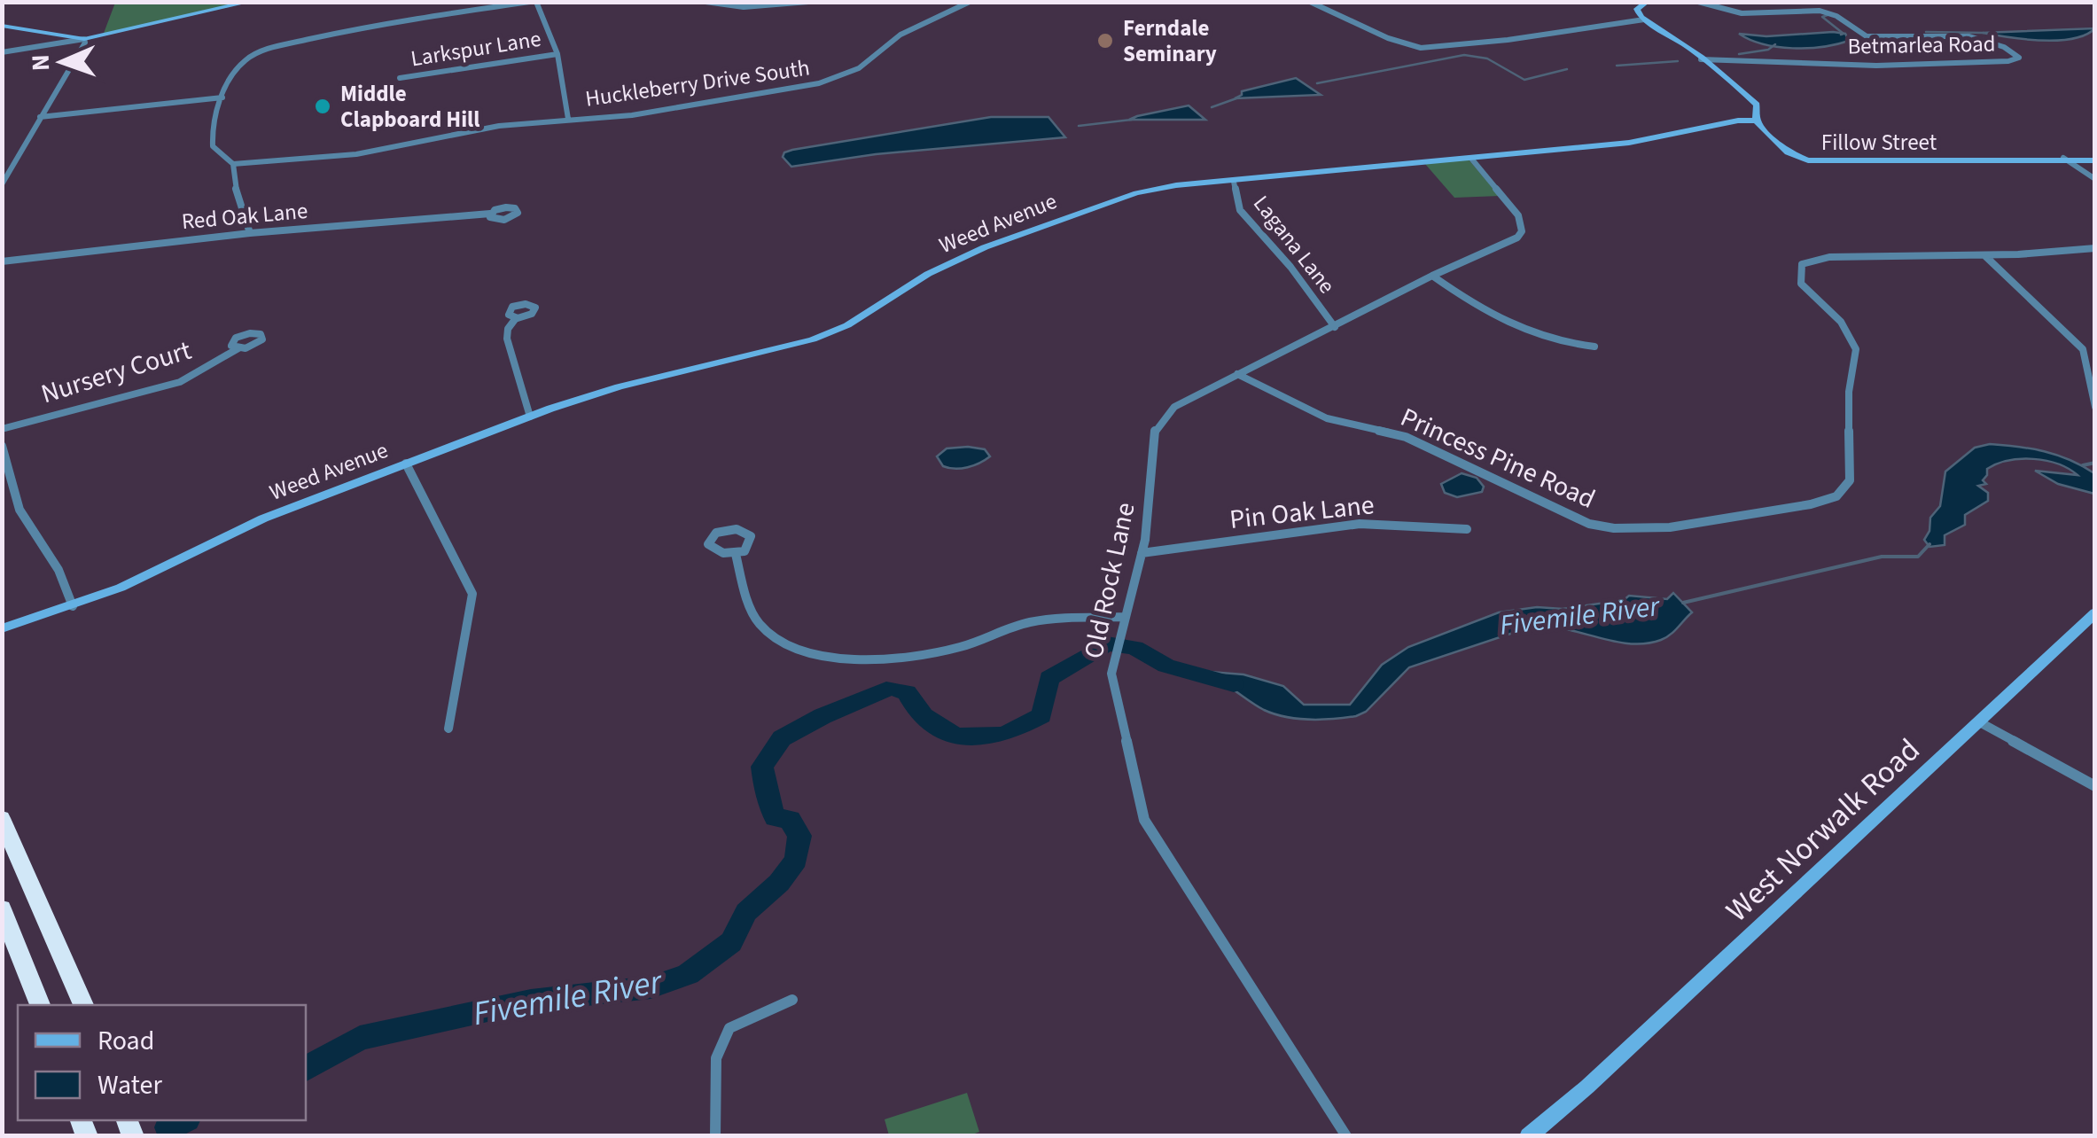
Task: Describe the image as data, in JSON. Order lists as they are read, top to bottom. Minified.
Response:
{"streets":{"main road":["Fillow Street","Weed Avenue","West Norwalk Road"],"street":["Betmarlea Road","Larkspur Lane","Huckleberry Drive South","Red Oak Lane","Lagana Lane","Nursery Court","Princess Pine Road","Pin Oak Lane","Old Rock Lane"]},"crossings":[["Betmarlea Road","Fillow Street"],["Fillow Street","Weed Avenue"],["Weed Avenue","Lagana Lane"],["Weed Avenue","Old Rock Lane"],["Lagana Lane","Old Rock Lane"],["Princess Pine Road","Old Rock Lane"],["Pin Oak Lane","Old Rock Lane"]],"water":["Fivemile River"],"places":["Ferndale Seminary","Middle Clapboard Hill"],"legend":["Road","Water"],"north":"left"}
